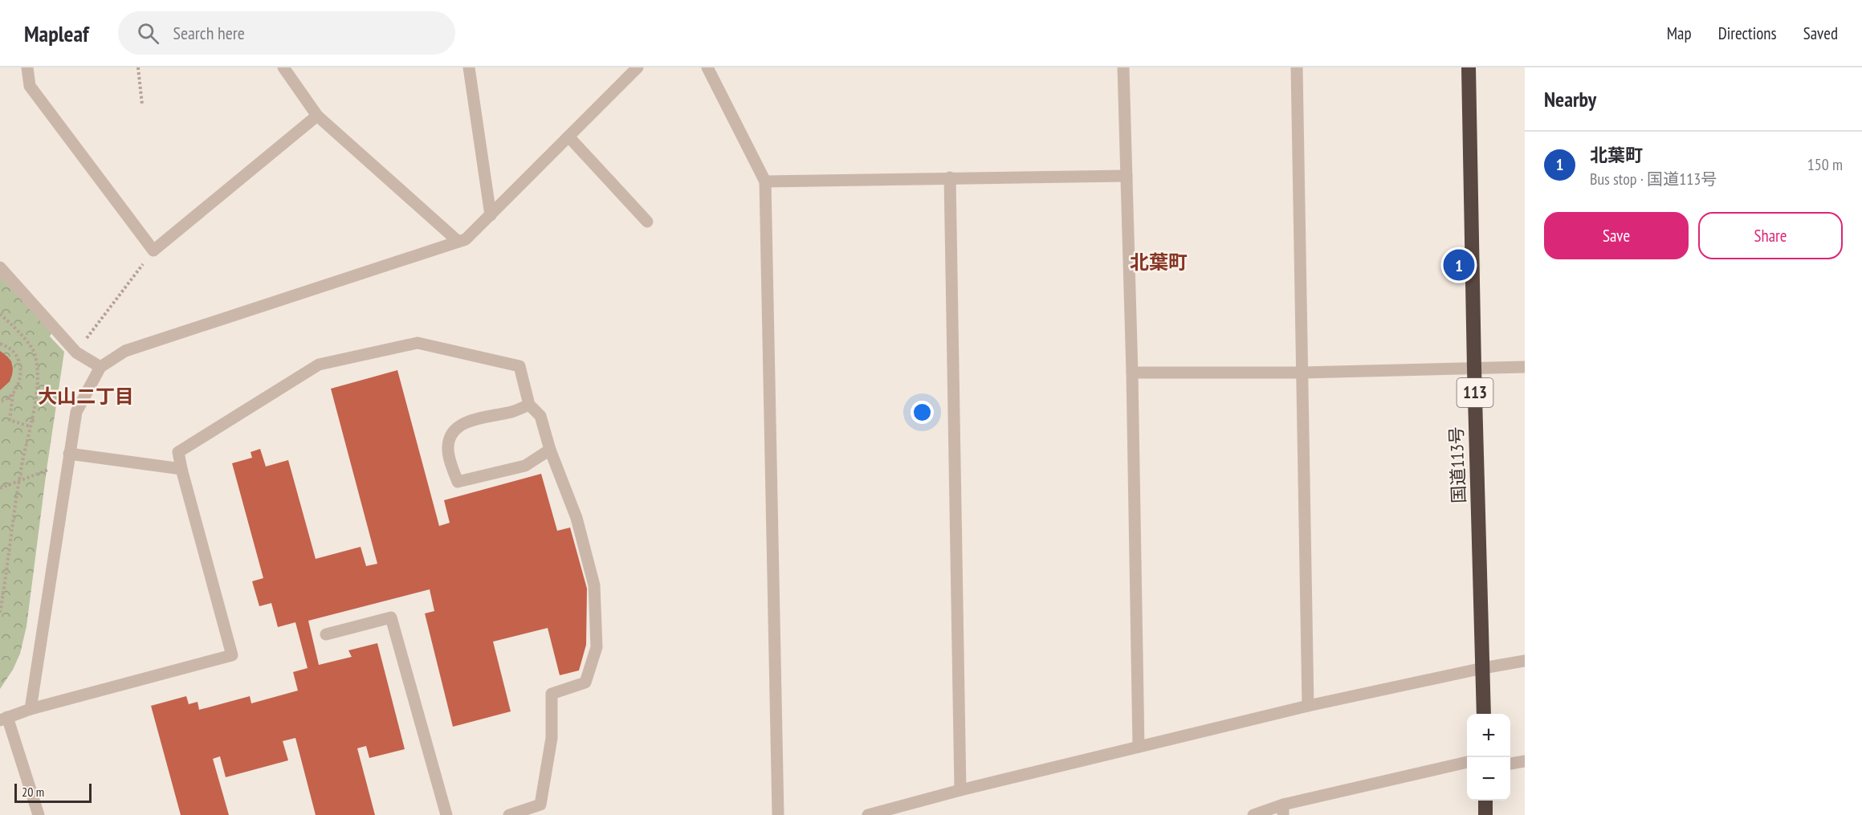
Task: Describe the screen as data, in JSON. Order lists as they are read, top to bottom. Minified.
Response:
{"streets":{"highway":["113","国道113号"]},"districts":["北葉町","大山二丁目"],"scale_bar":"20 m","page":{"header":"Mapleaf","search":"Search here","nav":["Map","Directions","Saved"],"heading":"Nearby","list":[{"mark":"1","name":"北葉町","note":"Bus stop · 国道113号","value":"150 m"}],"buttons":["Save","Share"],"pins":"1","map_buttons":["+","−"],"scale":"20 m"}}
